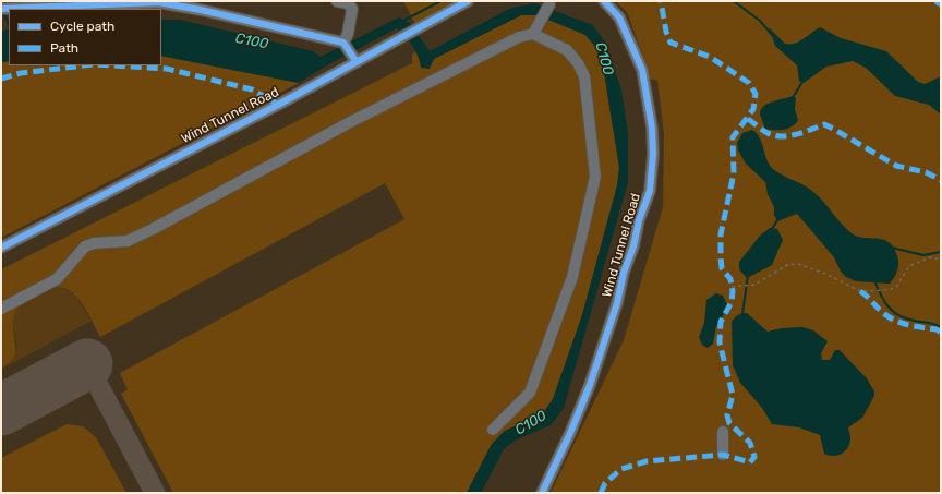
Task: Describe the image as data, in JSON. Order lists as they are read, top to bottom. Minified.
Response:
{"streets":{"street":["Wind Tunnel Road"]},"water":["C100"],"legend":["Cycle path","Path"]}
